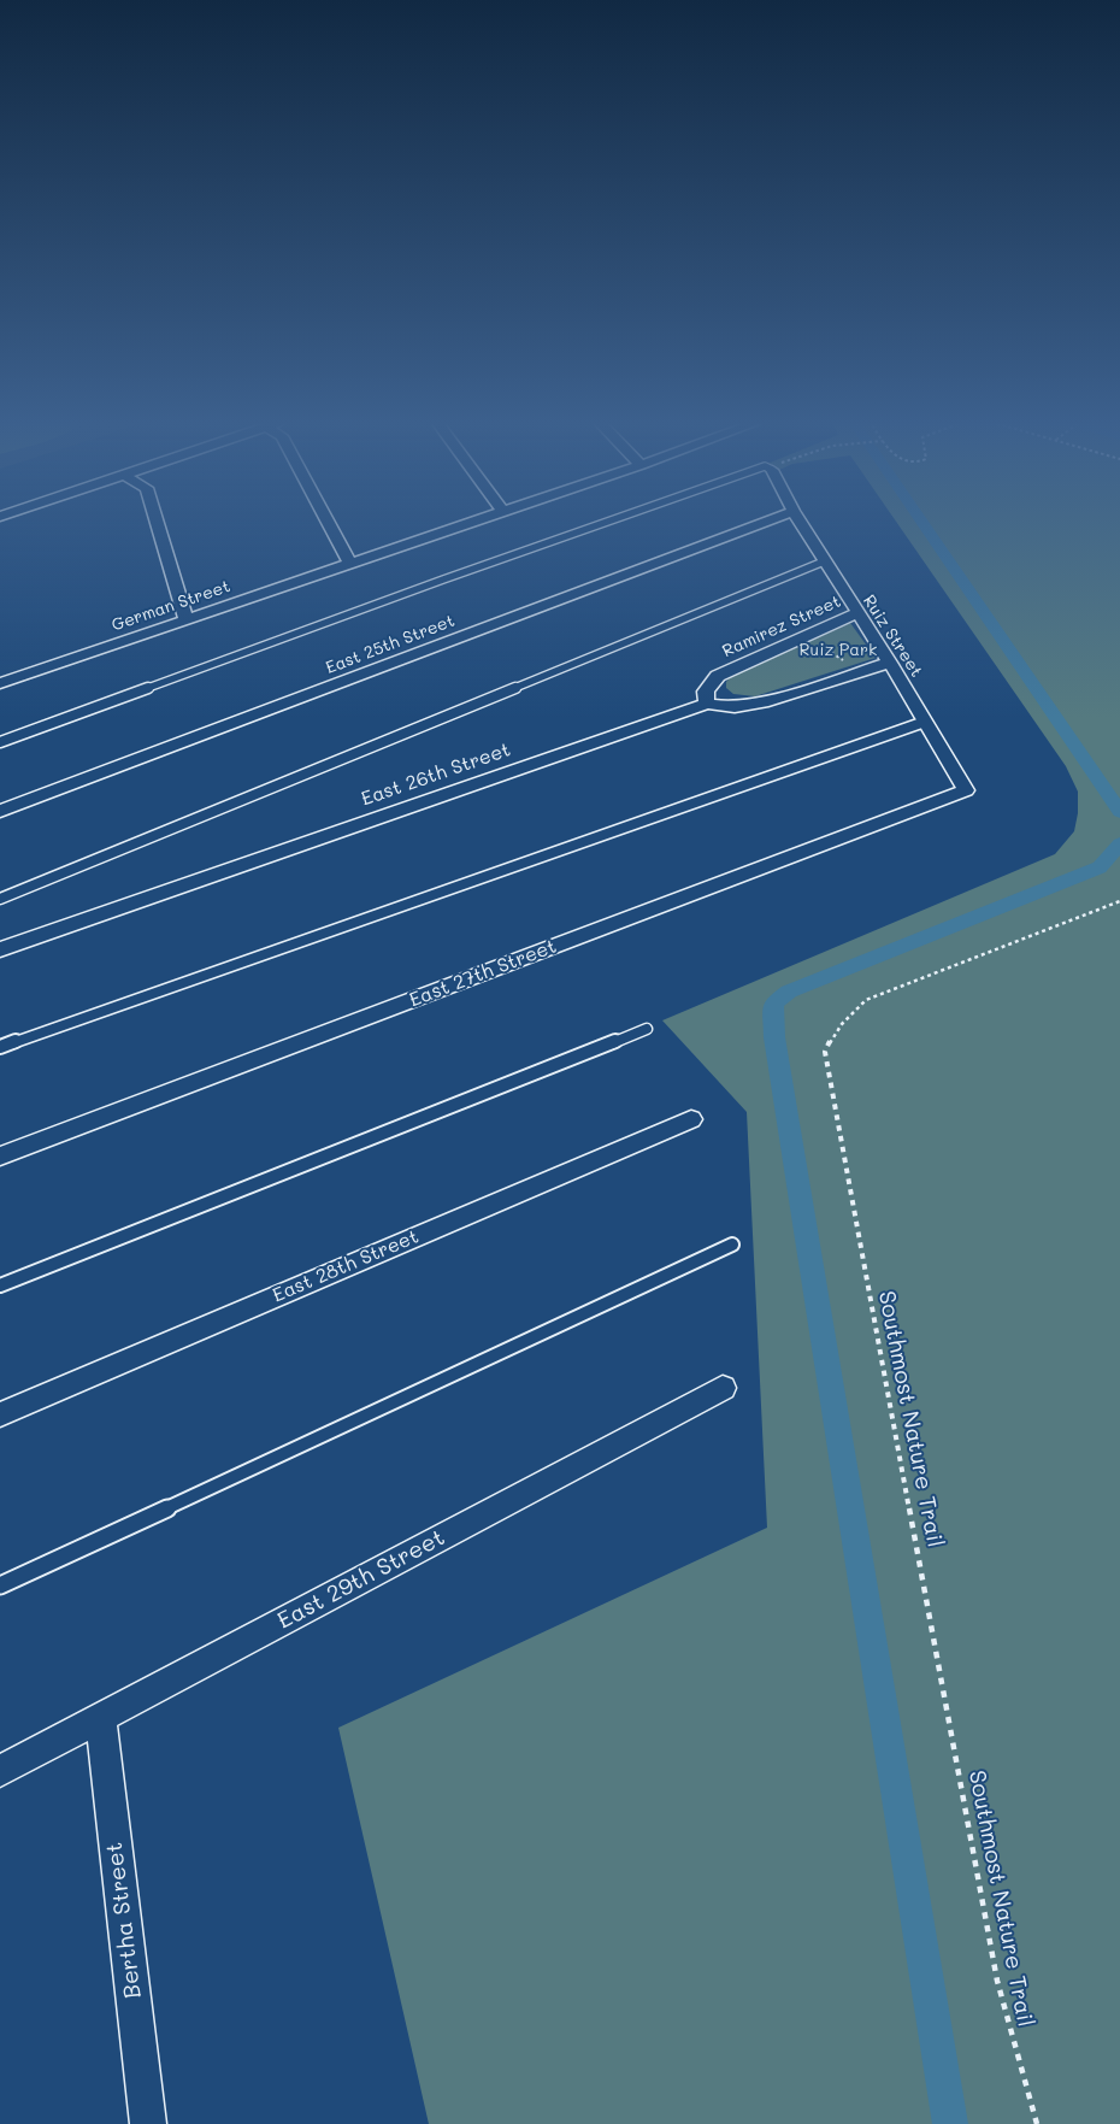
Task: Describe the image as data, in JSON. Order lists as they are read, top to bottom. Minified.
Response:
{"streets":{"street":["German Street","Ramirez Street","Ruiz Street","East 25th Street","East 26th Street","East 27th Street","East 28th Street","East 29th Street","Bertha Street"],"path":["Southmost Nature Trail"]},"crossings":[["Ramirez Street","Ruiz Street"],["Ramirez Street","East 26th Street"],["Ruiz Street","East 26th Street"],["Ruiz Street","East 27th Street"],["East 29th Street","Bertha Street"]],"parks":["Ruiz Park"]}
